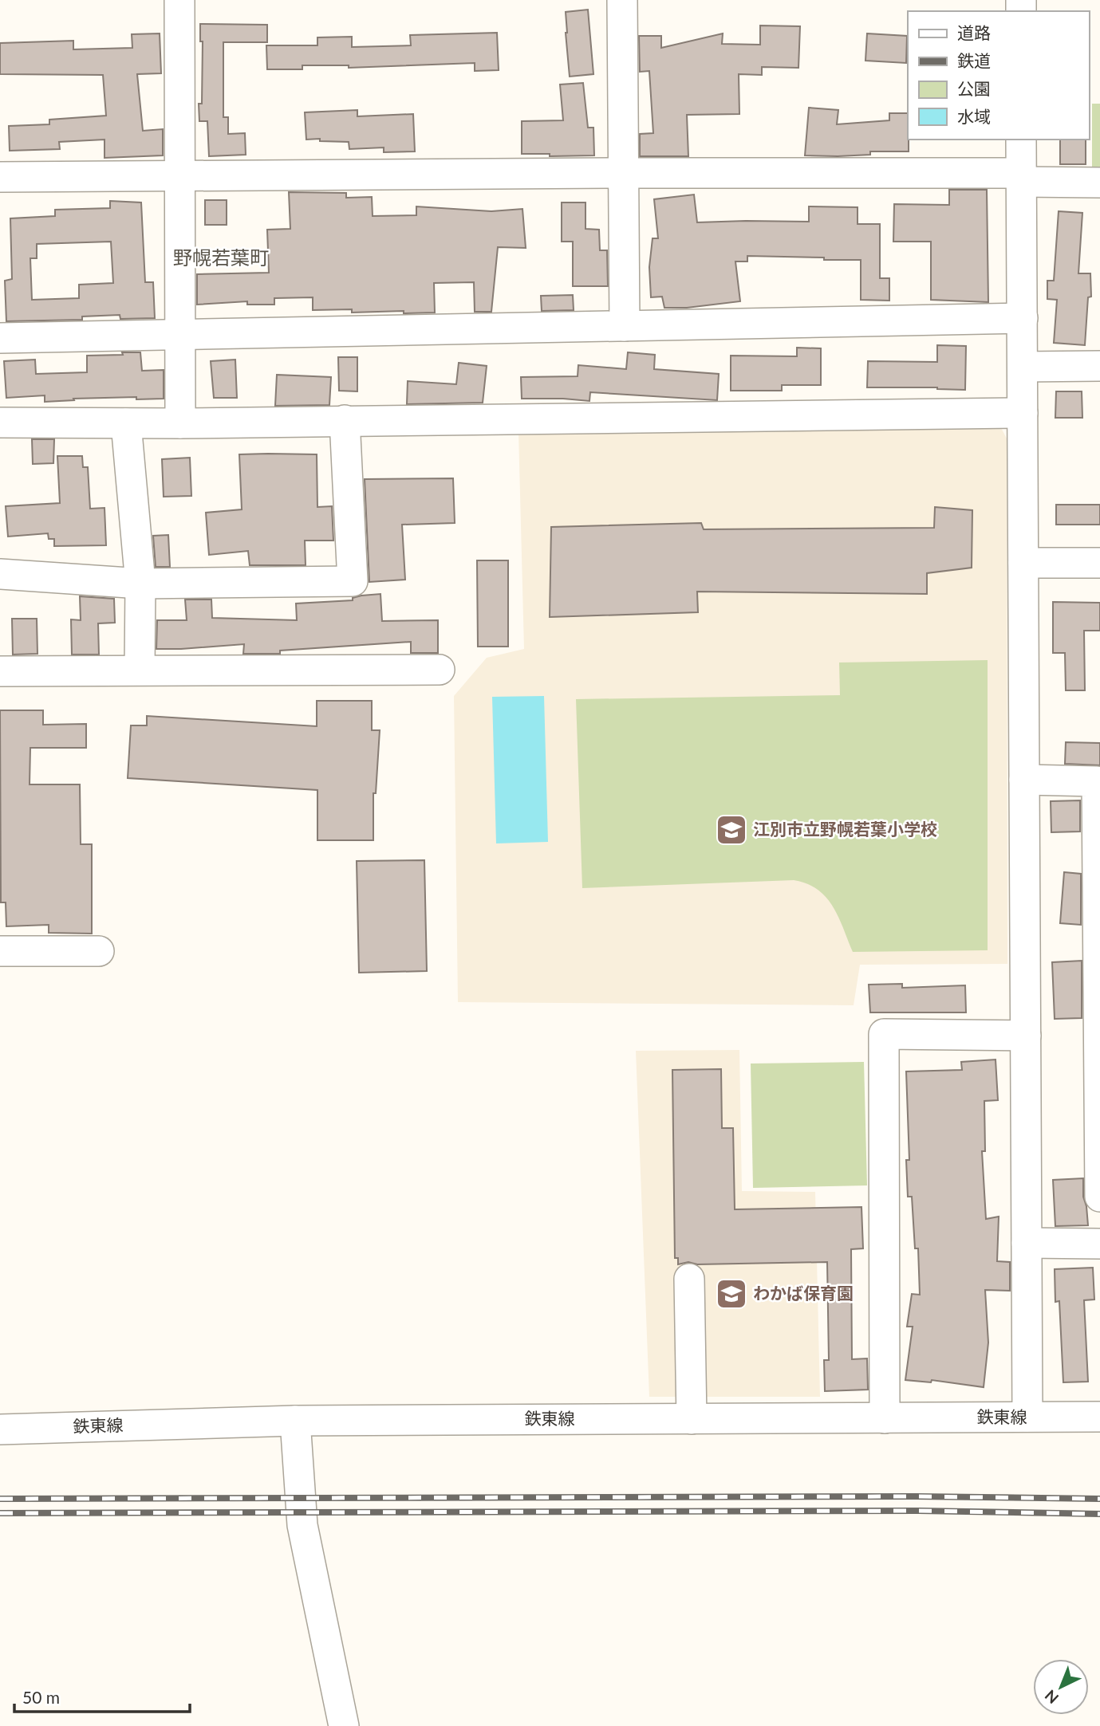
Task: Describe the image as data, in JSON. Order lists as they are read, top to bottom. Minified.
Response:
{"streets":{"street":["鉄東線"]},"districts":["野幌若葉町"],"places":{"school or university":["江別市立野幌若葉小学校","わかば保育園"]},"legend":["道路","鉄道","公園","水域"],"scale_bar":"50 m","north":"bottom left"}
